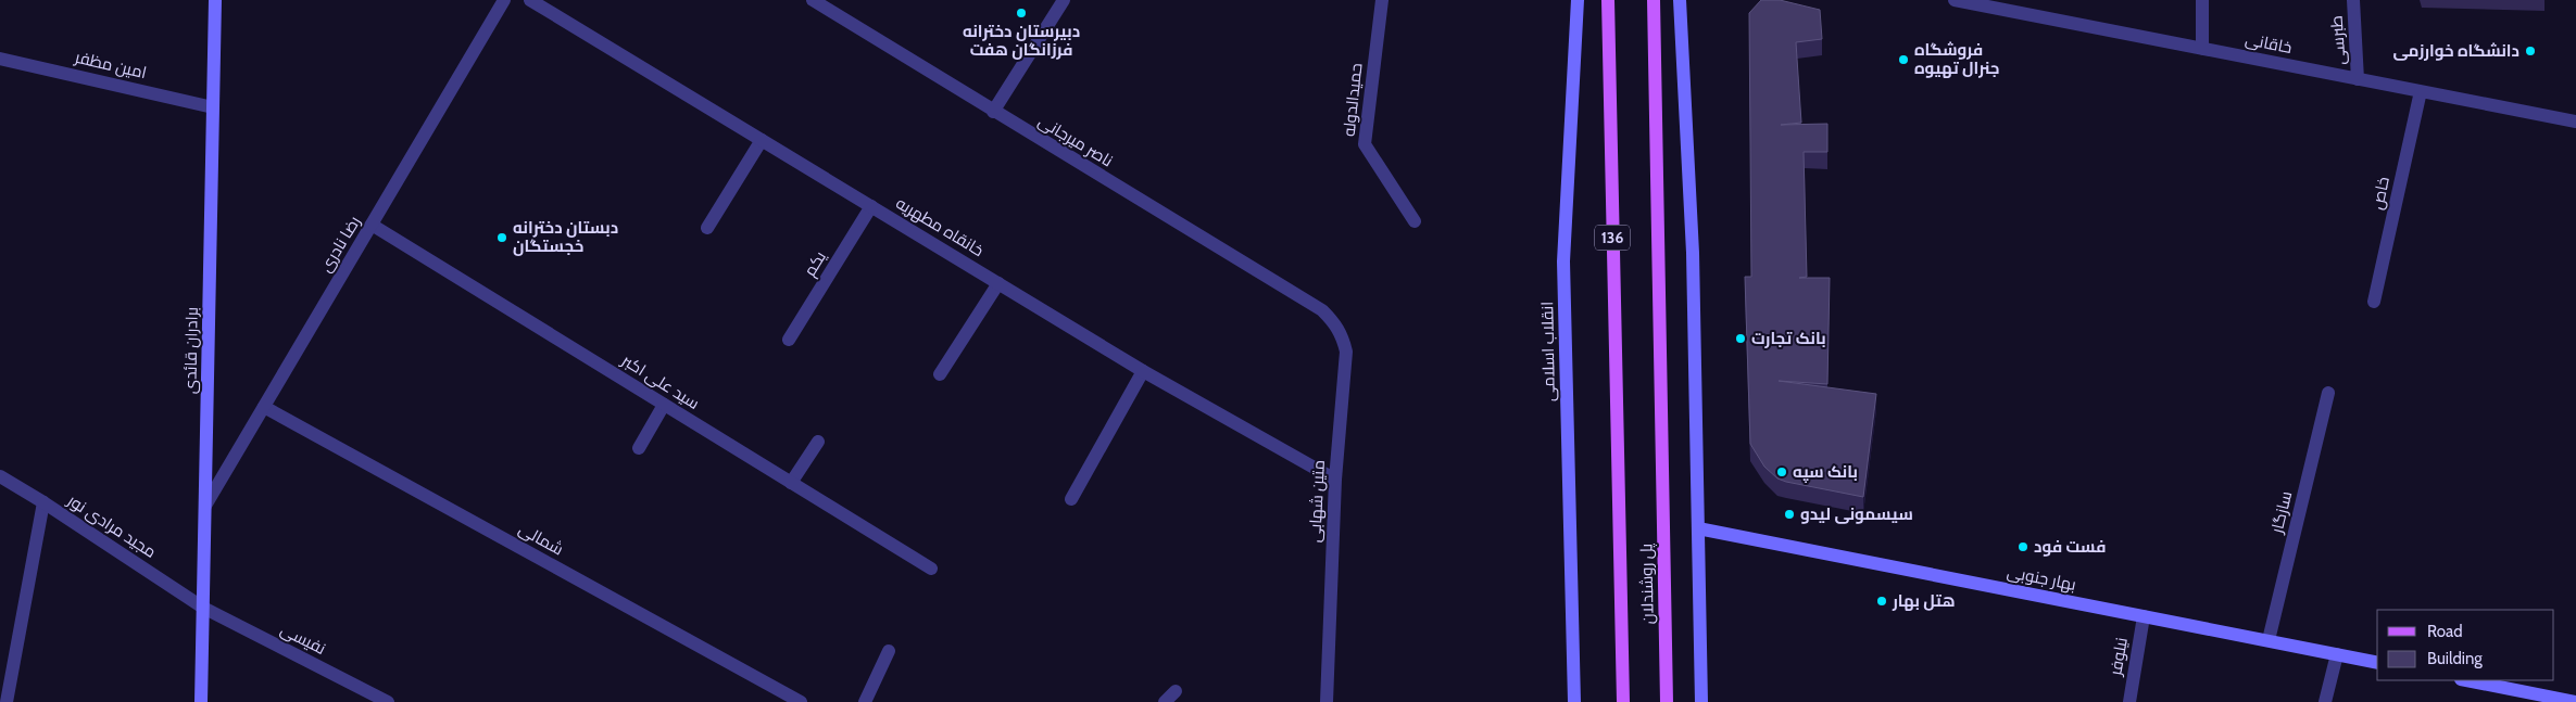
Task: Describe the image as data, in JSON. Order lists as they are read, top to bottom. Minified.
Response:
{"streets":{"main road":["136","برادران قائدی","انقلاب اسلامی","بهار جنوبی","پل روشندلان"],"street":["طبرسی","خاقانی","امین مظفر","حمیدالدوله","ناصر میرجانی","خاص","خانقاه مطهریه","رضا نادری","یکم","سید علی اکبر","متین شهابی","سازگار","مجید مرادی نور","شمالی","نفیسی","نیلوفر"]},"crossings":[["طبرسی","خاقانی"],["خاقانی","خاص"],["امین مظفر","برادران قائدی"],["ناصر میرجانی","متین شهابی"],["خانقاه مطهریه","یکم"],["خانقاه مطهریه","متین شهابی"],["رضا نادری","برادران قائدی"],["رضا نادری","سید علی اکبر"],["رضا نادری","شمالی"],["برادران قائدی","مجید مرادی نور"],["برادران قائدی","نفیسی"],["سازگار","بهار جنوبی"],["مجید مرادی نور","نفیسی"],["بهار جنوبی","نیلوفر"]],"places":["دبیرستان دخترانه فرزانگان هفت","دانشگاه خوارزمی","فروشگاه جنرال تهیوه","دبستان دخترانه خجستگان","بانک تجارت","بانک سپه","سیسمونی لیدو","فست فود","هتل بهار"],"legend":["Road","Building"]}
